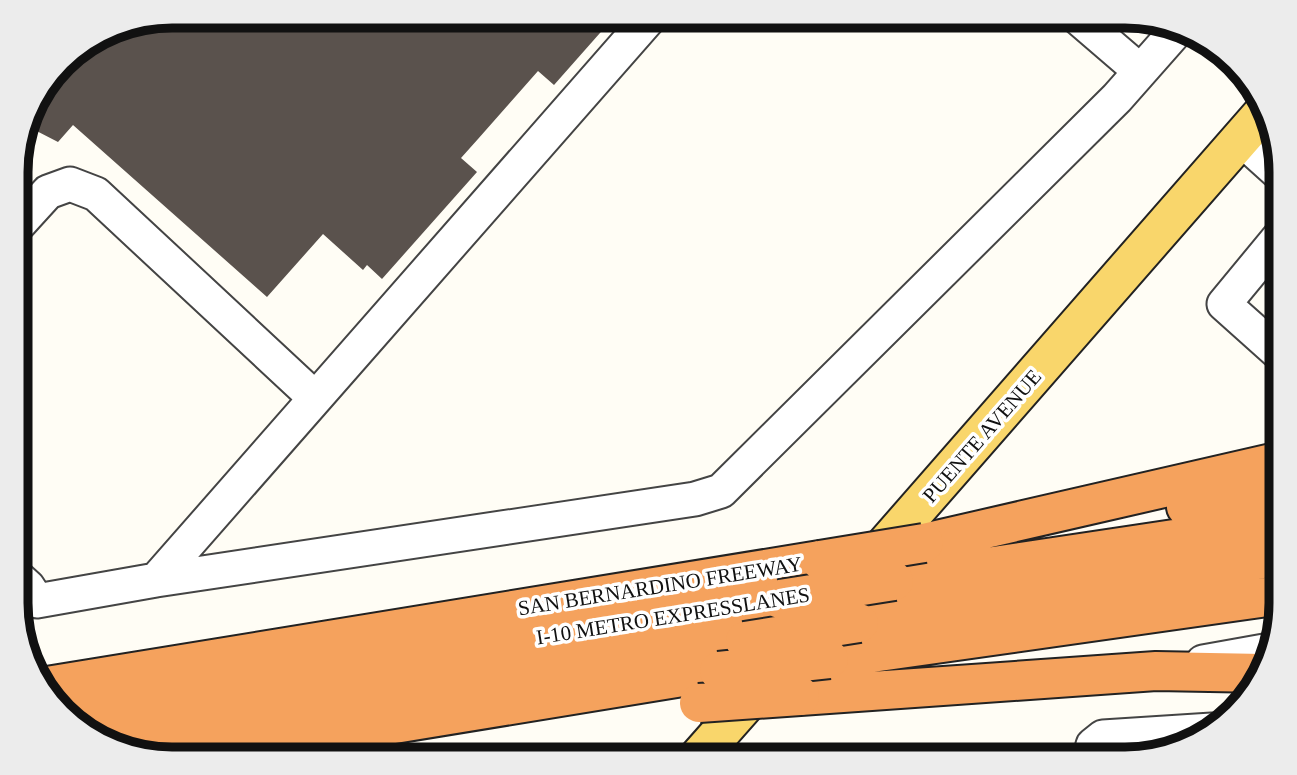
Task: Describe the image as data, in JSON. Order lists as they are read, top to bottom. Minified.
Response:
{"streets":{"highway":["SAN BERNARDINO FREEWAY","I-10 METRO EXPRESSLANES"],"main road":["PUENTE AVENUE"]}}
